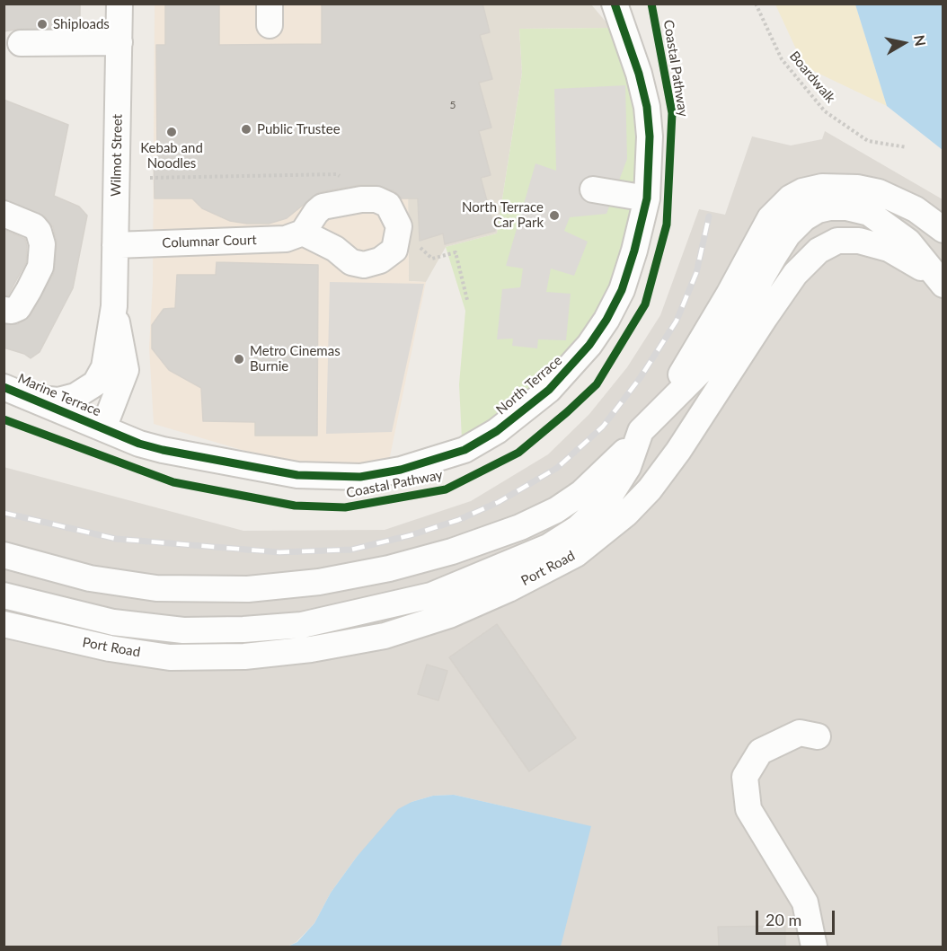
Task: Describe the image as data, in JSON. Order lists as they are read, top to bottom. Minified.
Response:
{"streets":{"street":["Wilmot Street","Columnar Court","North Terrace","Marine Terrace","Port Road"],"path":["Boardwalk"],"cycle path":["Coastal Pathway"]},"crossings":[["Wilmot Street","Columnar Court"],["Wilmot Street","North Terrace"],["Wilmot Street","Marine Terrace"],["North Terrace","Marine Terrace"]],"places":["Shiploads","Public Trustee","Kebab and Noodles","North Terrace Car Park","Metro Cinemas Burnie"],"house_numbers":["5"],"scale_bar":"20 m","north":"right"}
